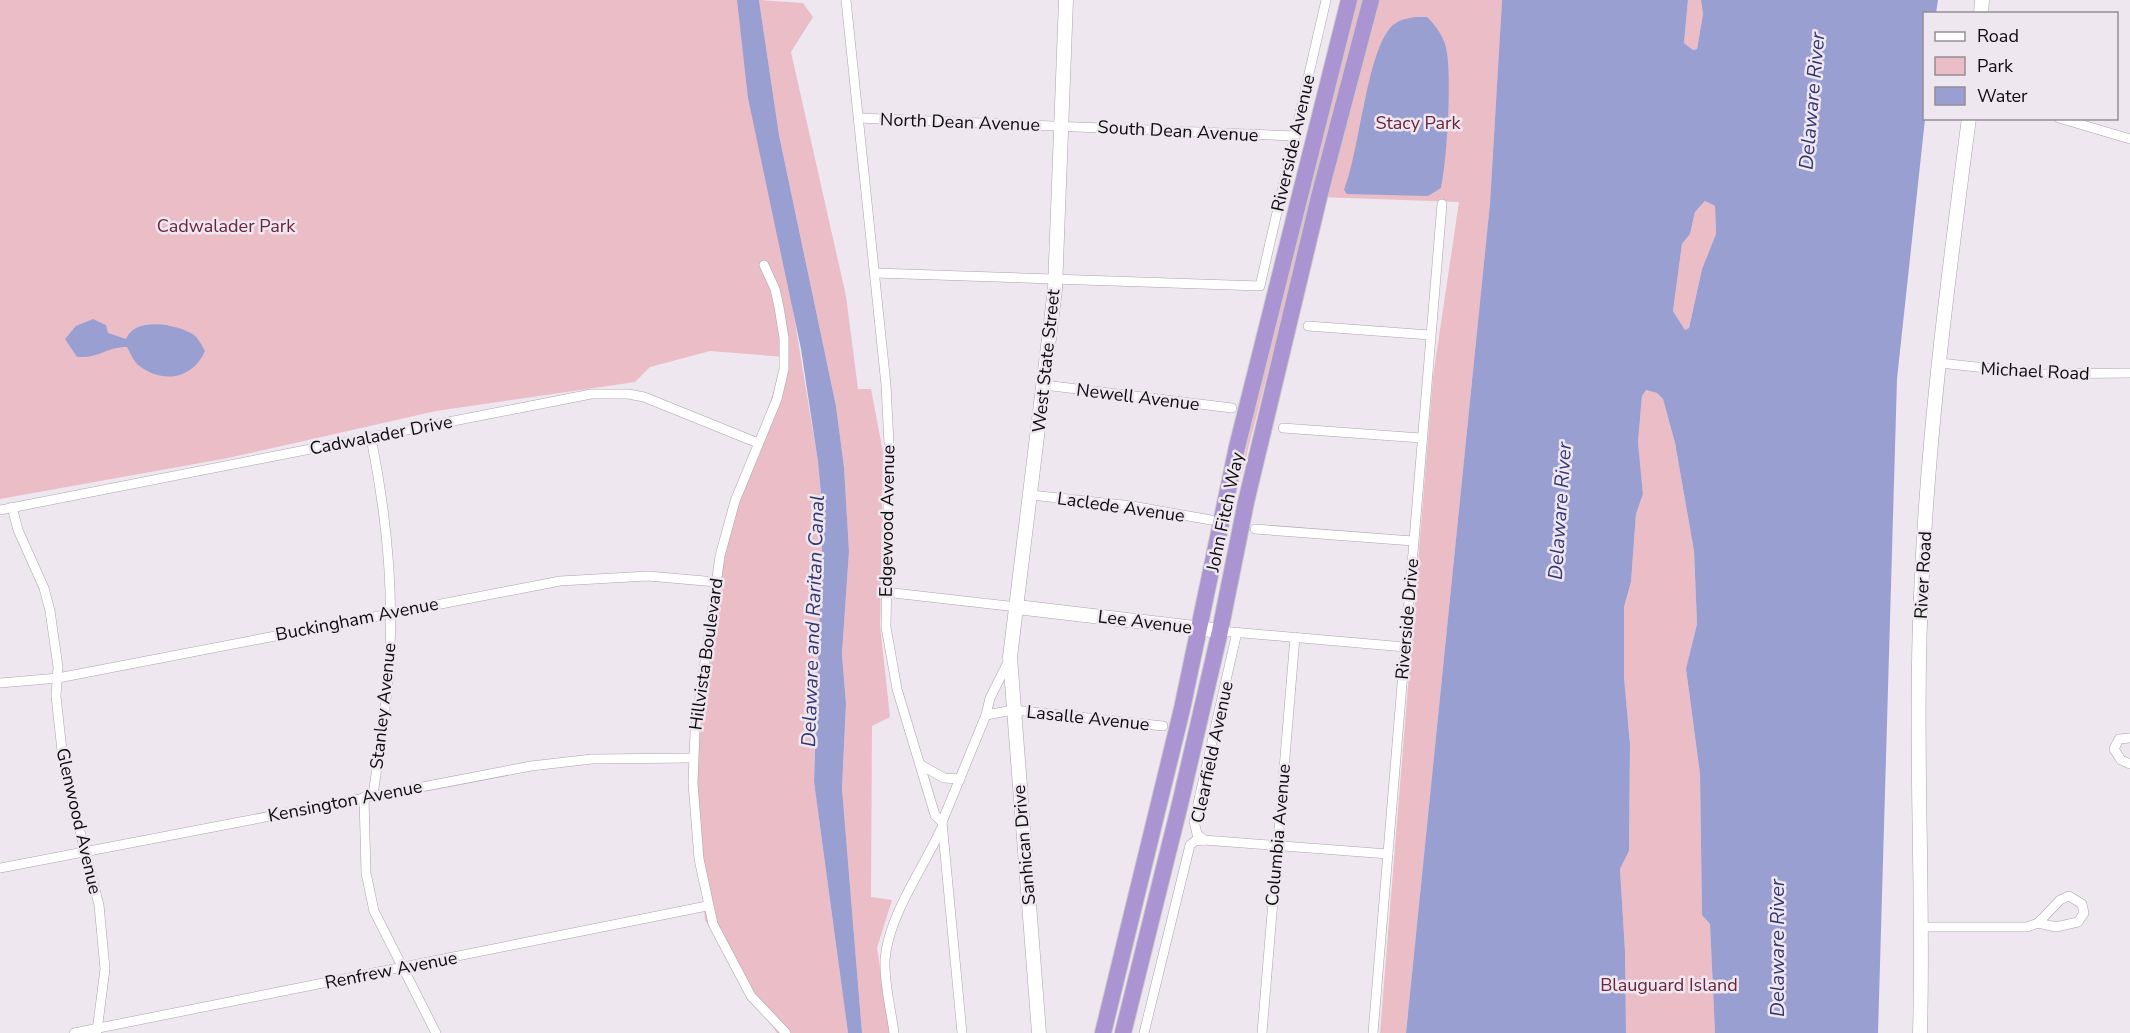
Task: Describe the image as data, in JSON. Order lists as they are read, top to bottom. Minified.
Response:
{"streets":{"highway":["John Fitch Way"],"main road":["West State Street","River Road","Lee Avenue","Sanhican Drive"],"street":["North Dean Avenue","South Dean Avenue","Riverside Avenue","Michael Road","Newell Avenue","Cadwalader Drive","Laclede Avenue","Edgewood Avenue","Buckingham Avenue","Riverside Drive","Hillvista Boulevard","Stanley Avenue","Lasalle Avenue","Clearfield Avenue","Kensington Avenue","Glenwood Avenue","Columbia Avenue","Renfrew Avenue"]},"crossings":[["North Dean Avenue","South Dean Avenue"],["North Dean Avenue","West State Street"],["North Dean Avenue","Edgewood Avenue"],["South Dean Avenue","Riverside Avenue"],["South Dean Avenue","West State Street"],["Riverside Avenue","West State Street"],["West State Street","Newell Avenue"],["West State Street","Laclede Avenue"],["West State Street","Edgewood Avenue"],["West State Street","Lee Avenue"],["West State Street","Sanhican Drive"],["Michael Road","River Road"],["Cadwalader Drive","Hillvista Boulevard"],["Cadwalader Drive","Stanley Avenue"],["Cadwalader Drive","Glenwood Avenue"],["John Fitch Way","Lee Avenue"],["John Fitch Way","Clearfield Avenue"],["Edgewood Avenue","Lee Avenue"],["Buckingham Avenue","Hillvista Boulevard"],["Buckingham Avenue","Stanley Avenue"],["Buckingham Avenue","Glenwood Avenue"],["Riverside Drive","Lee Avenue"],["Lee Avenue","Clearfield Avenue"],["Lee Avenue","Columbia Avenue"],["Hillvista Boulevard","Kensington Avenue"],["Hillvista Boulevard","Renfrew Avenue"],["Stanley Avenue","Kensington Avenue"],["Stanley Avenue","Renfrew Avenue"],["Lasalle Avenue","Sanhican Drive"],["Kensington Avenue","Glenwood Avenue"],["Glenwood Avenue","Renfrew Avenue"]],"water":["Delaware River","Delaware and Raritan Canal"],"parks":["Stacy Park","Cadwalader Park","Blauguard Island"],"legend":["Road","Park","Water"]}
